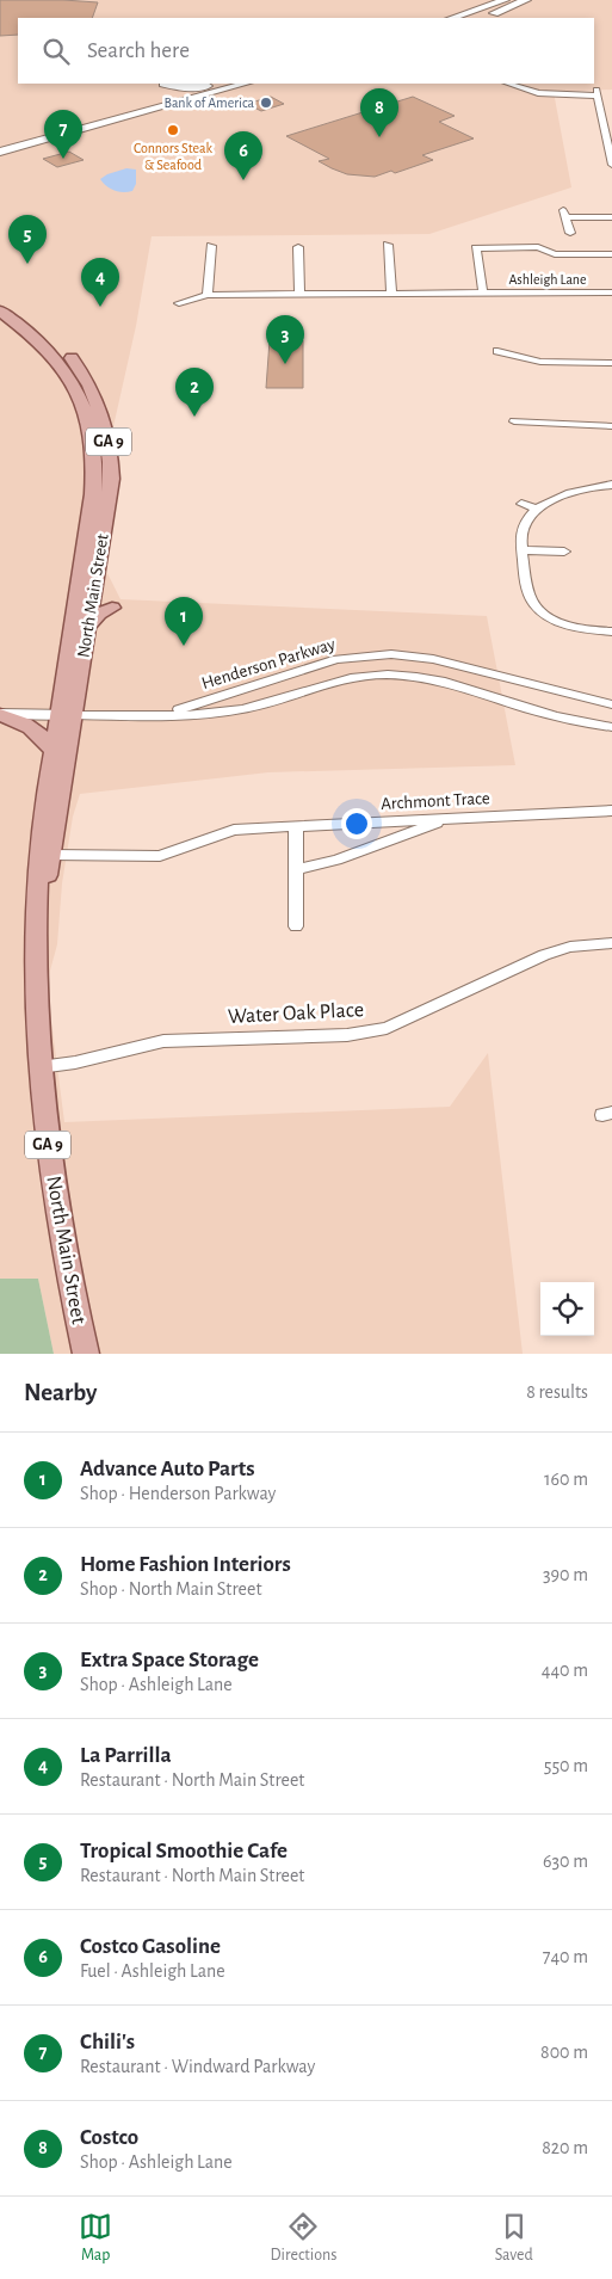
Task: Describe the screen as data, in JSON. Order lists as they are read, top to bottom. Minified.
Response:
{"streets":{"main road":["GA 9","North Main Street"],"street":["Ashleigh Lane","Henderson Parkway","Archmont Trace","Water Oak Place"]},"crossings":[["North Main Street","Henderson Parkway"],["North Main Street","Archmont Trace"],["North Main Street","Water Oak Place"]],"places":["Bank of America","Connors Steak & Seafood"],"page":{"search":"Search here","pins":["8","7","6","5","4","3","2","1"],"heading":["Nearby","8 results"],"list":[{"mark":"1","name":"Advance Auto Parts","note":"Shop · Henderson Parkway","value":"160 m"},{"mark":"2","name":"Home Fashion Interiors","note":"Shop · North Main Street","value":"390 m"},{"mark":"3","name":"Extra Space Storage","note":"Shop · Ashleigh Lane","value":"440 m"},{"mark":"4","name":"La Parrilla","note":"Restaurant · North Main Street","value":"550 m"},{"mark":"5","name":"Tropical Smoothie Cafe","note":"Restaurant · North Main Street","value":"630 m"},{"mark":"6","name":"Costco Gasoline","note":"Fuel · Ashleigh Lane","value":"740 m"},{"mark":"7","name":"Chili's","note":"Restaurant · Windward Parkway","value":"800 m"},{"mark":"8","name":"Costco","note":"Shop · Ashleigh Lane","value":"820 m"}],"nav":["Map","Directions","Saved"]}}
